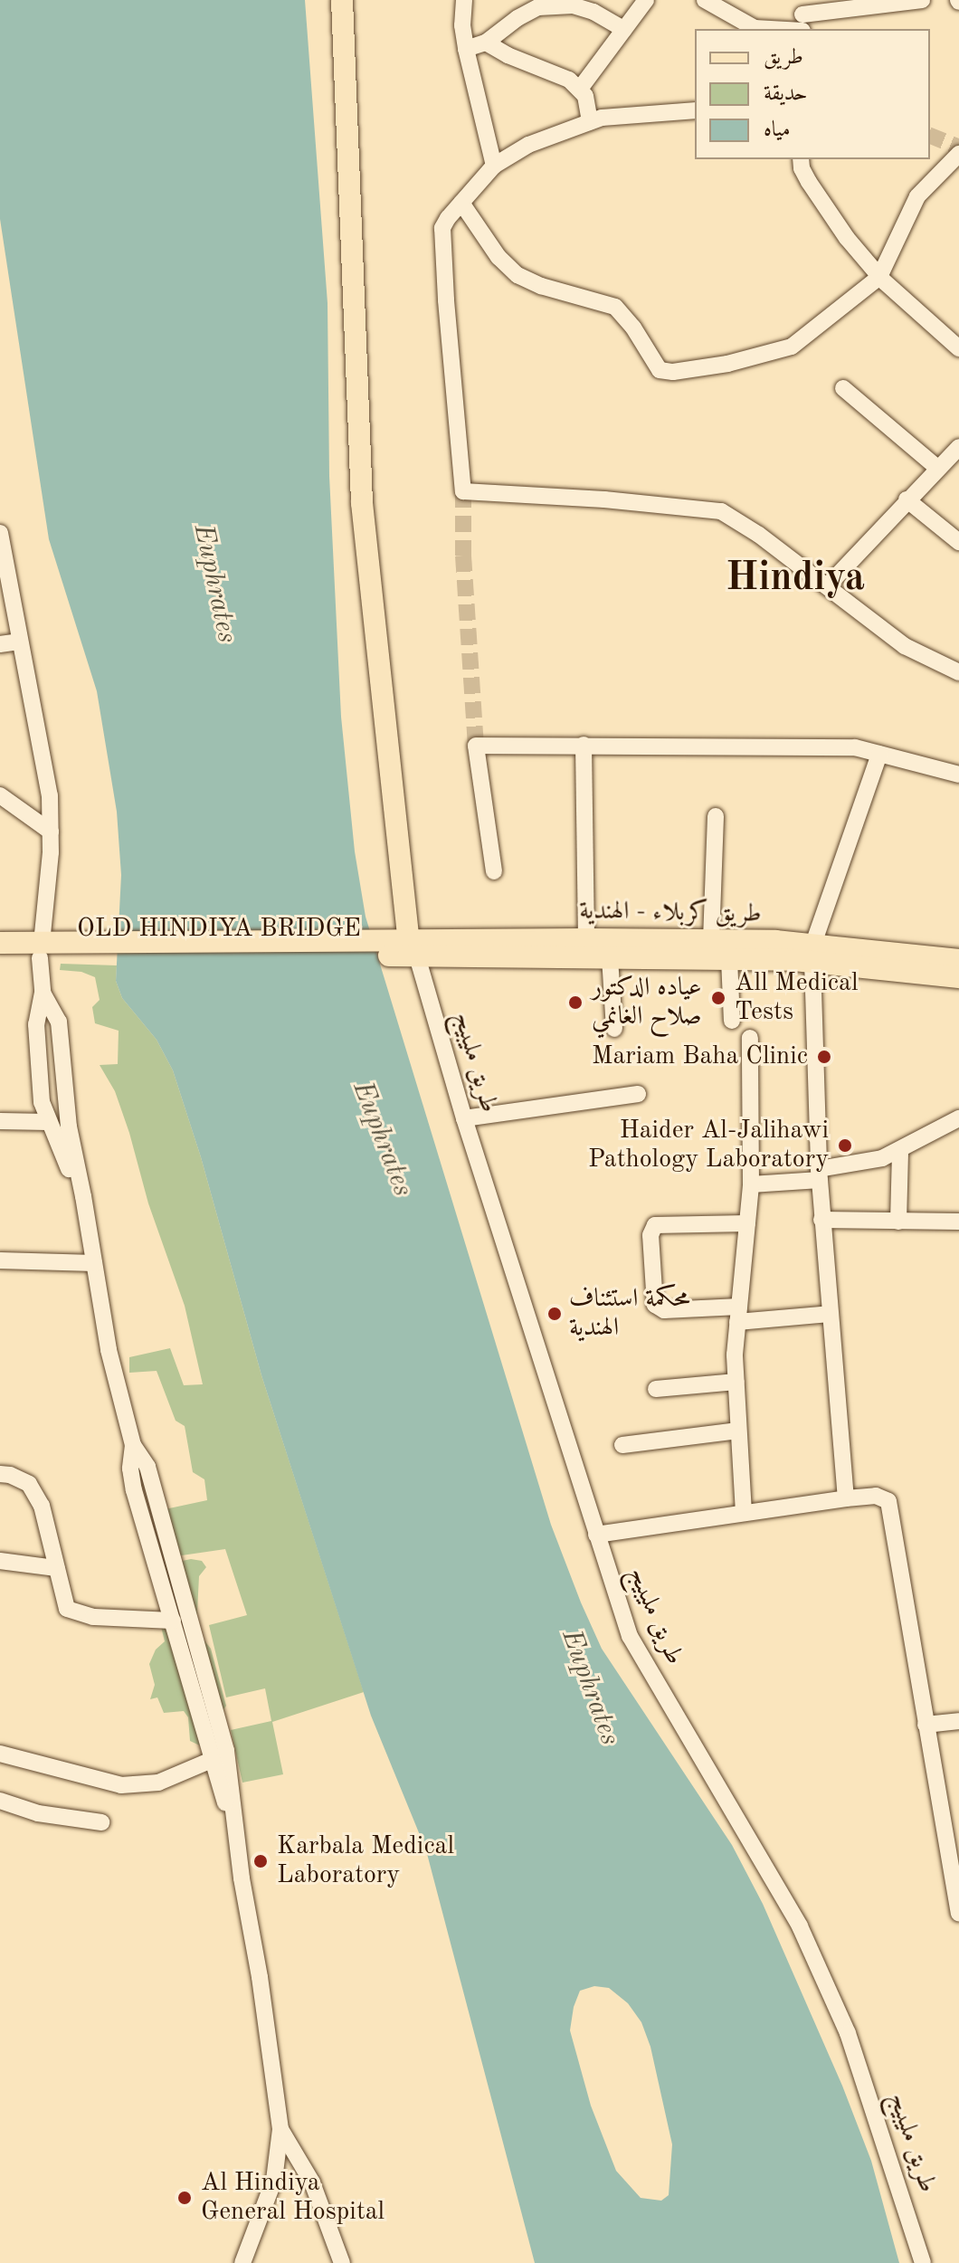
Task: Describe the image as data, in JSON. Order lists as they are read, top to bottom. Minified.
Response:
{"streets":{"main road":["طريق كربلاء - الهندية","OLD HINDIYA BRIDGE"],"street":["طريق مليبيج"]},"crossings":[["طريق كربلاء - الهندية","OLD HINDIYA BRIDGE"],["طريق كربلاء - الهندية","طريق مليبيج"]],"districts":["Hindiya"],"water":["Euphrates"],"places":["All Medical Tests","عياده الدكتور صلاح الغانمي","Mariam Baha Clinic","Haider Al-Jalihawi Pathology Laboratory","محكمة استئناف الهندية","Karbala Medical Laboratory","Al Hindiya General Hospital"],"legend":["طريق","حديقة","مياه"]}
